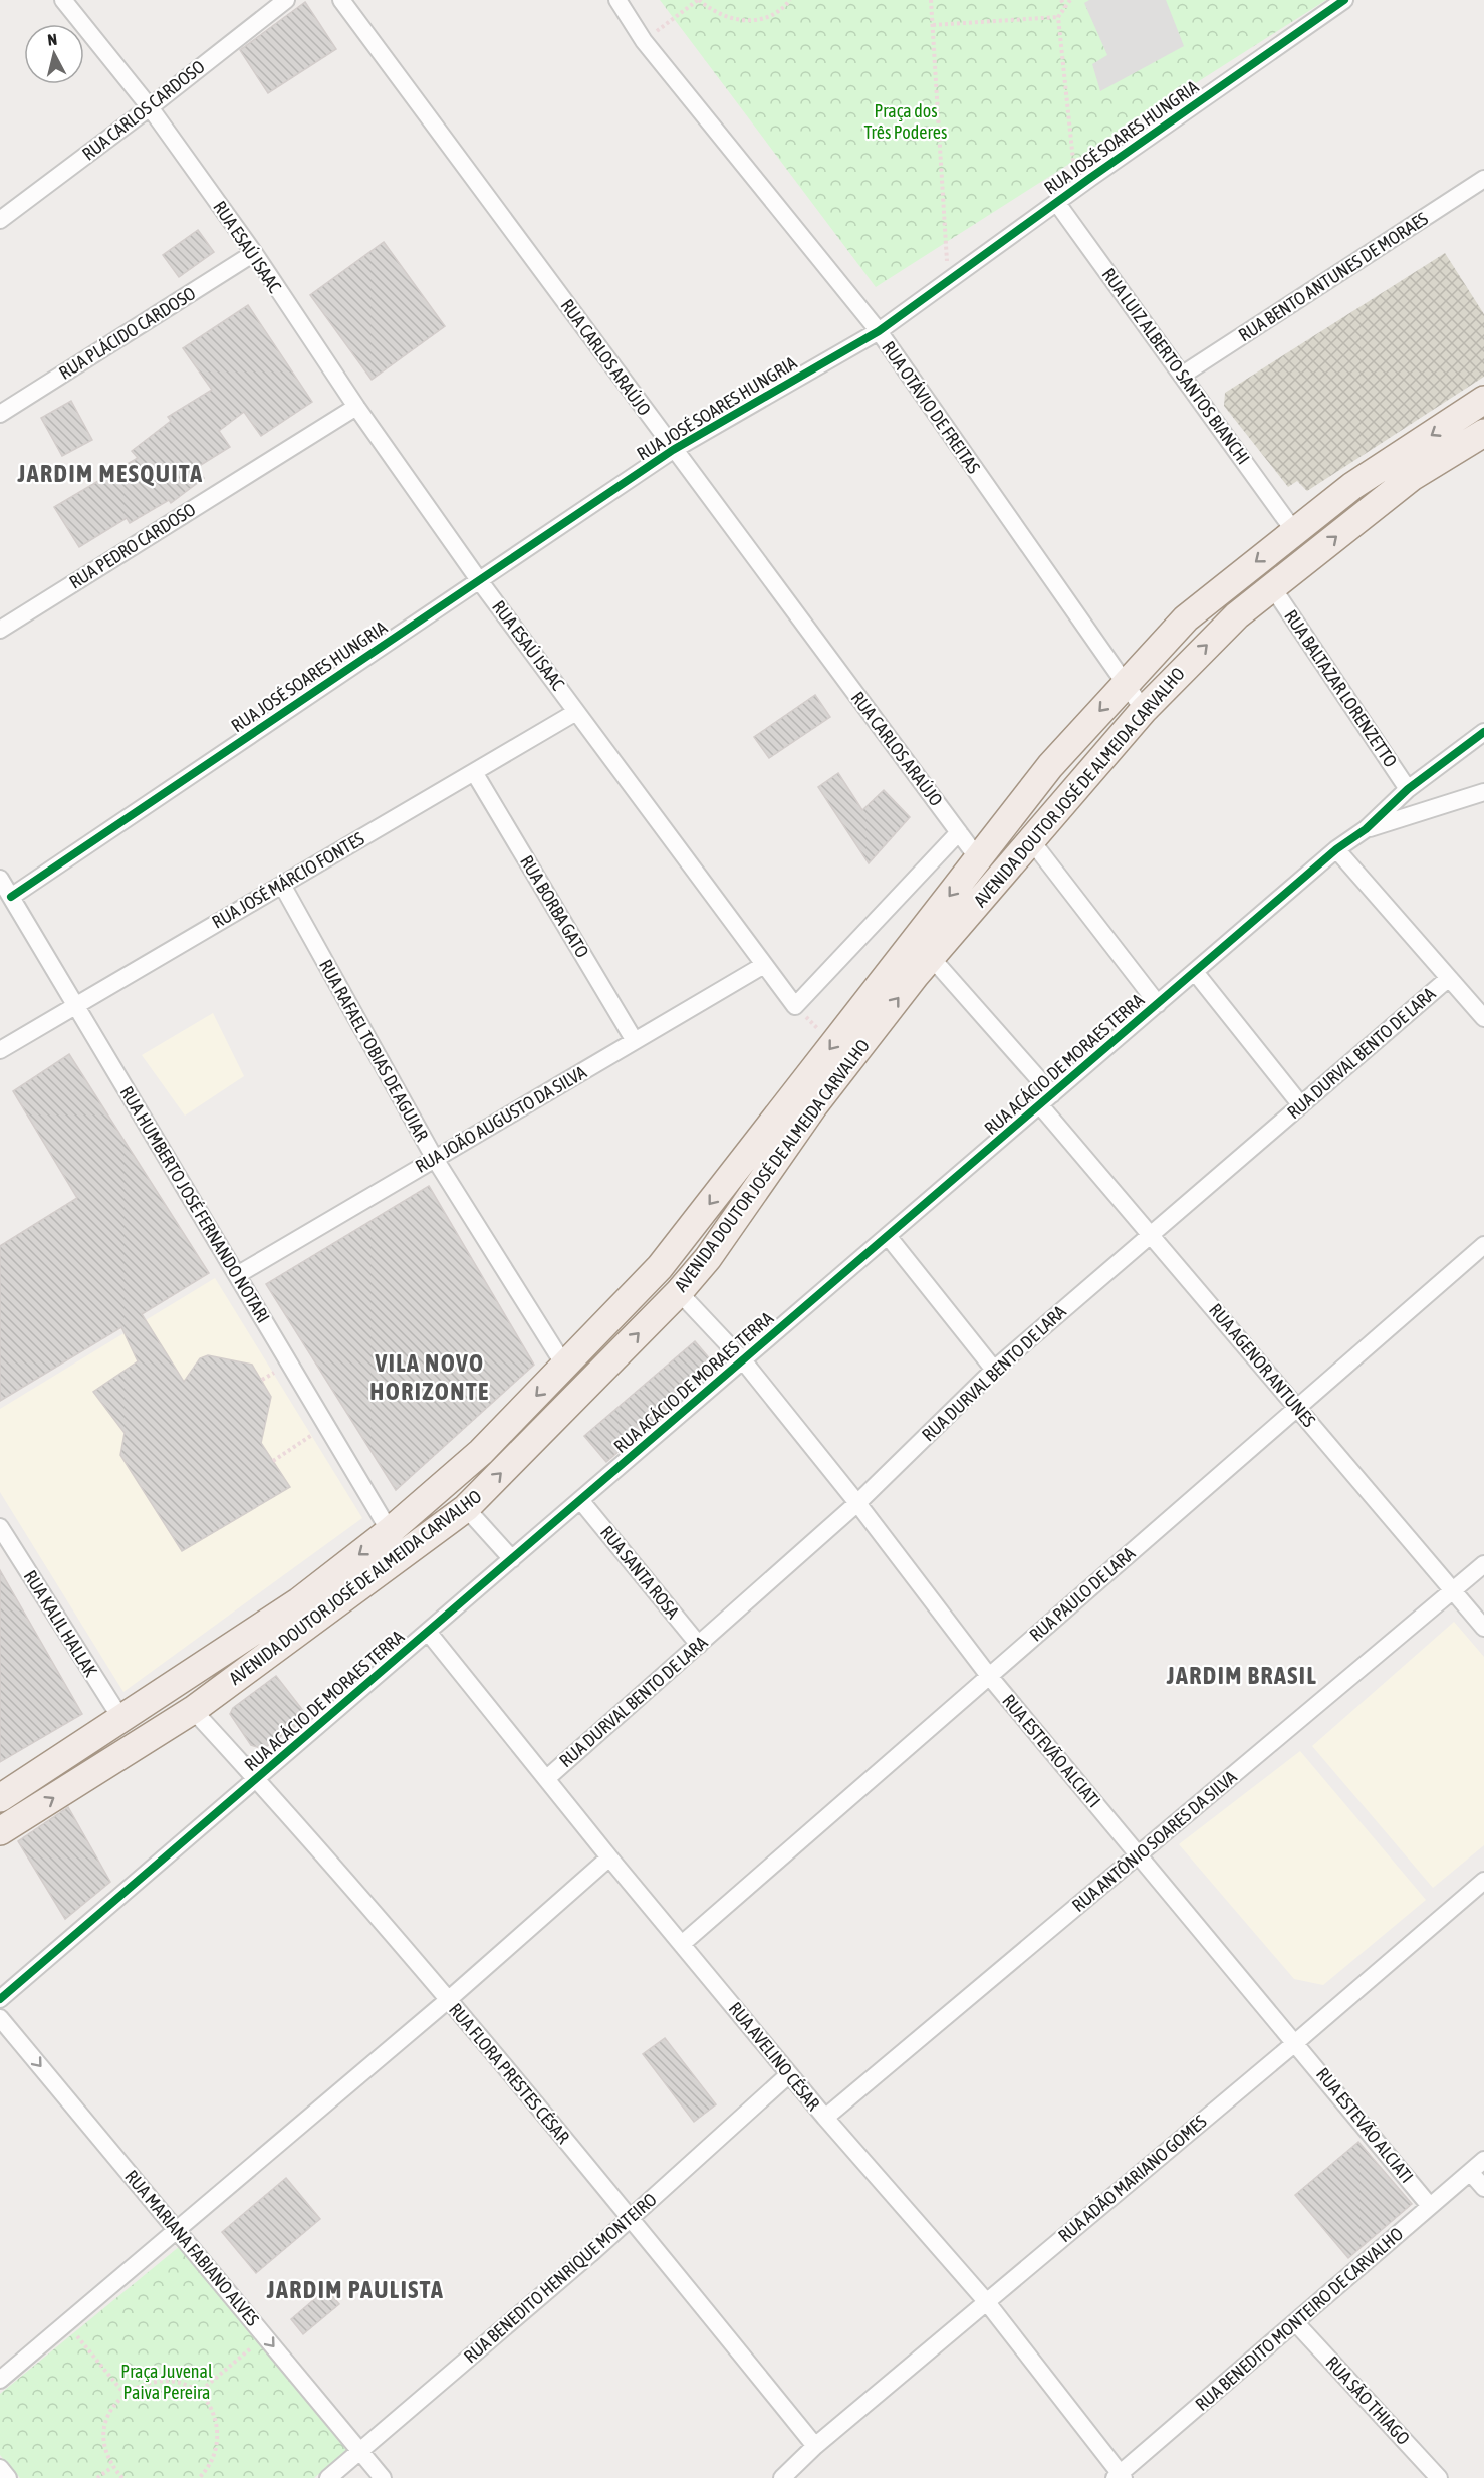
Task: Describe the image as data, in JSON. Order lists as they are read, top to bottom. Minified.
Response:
{"streets":{"main road":["AVENIDA DOUTOR JOSÉ DE ALMEIDA CARVALHO"],"street":["RUA CARLOS CARDOSO","RUA JOSÉ SOARES HUNGRIA","RUA ESAÚ ISAAC","RUA BENTO ANTUNES DE MORAES","RUA PLÁCIDO CARDOSO","RUA CARLOS ARAÚJO","RUA LUIZ ALBERTO SANTOS BIANCHI","RUA OTÁVIO DE FREITAS","RUA PEDRO CARDOSO","RUA BALTAZAR LORENZETTO","RUA JOSÉ MÁRCIO FONTES","RUA BORBA GATO","RUA RAFAEL TOBIAS DE AGUIAR","RUA DURVAL BENTO DE LARA","RUA ACÁCIO DE MORAES TERRA","RUA JOÃO AUGUSTO DA SILVA","RUA HUMBERTO JOSÉ FERNANDO NOTARI","RUA AGENOR ANTUNES","RUA SANTA ROSA","RUA PAULO DE LARA","RUA KALIL HALLAK","RUA ESTEVÃO ALCIATI","RUA ANTÔNIO SOARES DA SILVA","RUA AVELINO CÉSAR","RUA FLORA PRESTES CÉSAR","RUA ADÃO MARIANO GOMES","RUA MARIANA FABIANO ALVES","RUA BENEDITO HENRIQUE MONTEIRO","RUA BENEDITO MONTEIRO DE CARVALHO","RUA SÃO THIAGO"]},"crossings":[["RUA CARLOS CARDOSO","RUA ESAÚ ISAAC"],["RUA JOSÉ SOARES HUNGRIA","RUA ESAÚ ISAAC"],["RUA JOSÉ SOARES HUNGRIA","RUA CARLOS ARAÚJO"],["RUA JOSÉ SOARES HUNGRIA","RUA LUIZ ALBERTO SANTOS BIANCHI"],["RUA JOSÉ SOARES HUNGRIA","RUA OTÁVIO DE FREITAS"],["RUA JOSÉ SOARES HUNGRIA","RUA HUMBERTO JOSÉ FERNANDO NOTARI"],["RUA ESAÚ ISAAC","RUA PLÁCIDO CARDOSO"],["RUA ESAÚ ISAAC","RUA PEDRO CARDOSO"],["RUA ESAÚ ISAAC","RUA JOSÉ MÁRCIO FONTES"],["RUA ESAÚ ISAAC","RUA JOÃO AUGUSTO DA SILVA"],["RUA BENTO ANTUNES DE MORAES","RUA LUIZ ALBERTO SANTOS BIANCHI"],["RUA CARLOS ARAÚJO","AVENIDA DOUTOR JOSÉ DE ALMEIDA CARVALHO"],["RUA LUIZ ALBERTO SANTOS BIANCHI","AVENIDA DOUTOR JOSÉ DE ALMEIDA CARVALHO"],["RUA OTÁVIO DE FREITAS","AVENIDA DOUTOR JOSÉ DE ALMEIDA CARVALHO"],["RUA BALTAZAR LORENZETTO","AVENIDA DOUTOR JOSÉ DE ALMEIDA CARVALHO"],["RUA BALTAZAR LORENZETTO","RUA ACÁCIO DE MORAES TERRA"],["AVENIDA DOUTOR JOSÉ DE ALMEIDA CARVALHO","RUA RAFAEL TOBIAS DE AGUIAR"],["AVENIDA DOUTOR JOSÉ DE ALMEIDA CARVALHO","RUA HUMBERTO JOSÉ FERNANDO NOTARI"],["AVENIDA DOUTOR JOSÉ DE ALMEIDA CARVALHO","RUA AGENOR ANTUNES"],["AVENIDA DOUTOR JOSÉ DE ALMEIDA CARVALHO","RUA KALIL HALLAK"],["AVENIDA DOUTOR JOSÉ DE ALMEIDA CARVALHO","RUA ESTEVÃO ALCIATI"],["AVENIDA DOUTOR JOSÉ DE ALMEIDA CARVALHO","RUA FLORA PRESTES CÉSAR"],["RUA JOSÉ MÁRCIO FONTES","RUA BORBA GATO"],["RUA JOSÉ MÁRCIO FONTES","RUA RAFAEL TOBIAS DE AGUIAR"],["RUA JOSÉ MÁRCIO FONTES","RUA HUMBERTO JOSÉ FERNANDO NOTARI"],["RUA BORBA GATO","RUA JOÃO AUGUSTO DA SILVA"],["RUA RAFAEL TOBIAS DE AGUIAR","RUA JOÃO AUGUSTO DA SILVA"],["RUA DURVAL BENTO DE LARA","RUA AGENOR ANTUNES"],["RUA DURVAL BENTO DE LARA","RUA SANTA ROSA"],["RUA DURVAL BENTO DE LARA","RUA ESTEVÃO ALCIATI"],["RUA DURVAL BENTO DE LARA","RUA AVELINO CÉSAR"],["RUA ACÁCIO DE MORAES TERRA","RUA AGENOR ANTUNES"],["RUA ACÁCIO DE MORAES TERRA","RUA SANTA ROSA"],["RUA ACÁCIO DE MORAES TERRA","RUA ESTEVÃO ALCIATI"],["RUA ACÁCIO DE MORAES TERRA","RUA AVELINO CÉSAR"],["RUA ACÁCIO DE MORAES TERRA","RUA FLORA PRESTES CÉSAR"],["RUA JOÃO AUGUSTO DA SILVA","RUA HUMBERTO JOSÉ FERNANDO NOTARI"],["RUA AGENOR ANTUNES","RUA PAULO DE LARA"],["RUA AGENOR ANTUNES","RUA ANTÔNIO SOARES DA SILVA"],["RUA PAULO DE LARA","RUA ESTEVÃO ALCIATI"],["RUA PAULO DE LARA","RUA AVELINO CÉSAR"],["RUA ESTEVÃO ALCIATI","RUA ANTÔNIO SOARES DA SILVA"],["RUA ESTEVÃO ALCIATI","RUA ADÃO MARIANO GOMES"],["RUA ESTEVÃO ALCIATI","RUA BENEDITO MONTEIRO DE CARVALHO"],["RUA ANTÔNIO SOARES DA SILVA","RUA AVELINO CÉSAR"],["RUA AVELINO CÉSAR","RUA ADÃO MARIANO GOMES"],["RUA AVELINO CÉSAR","RUA BENEDITO HENRIQUE MONTEIRO"],["RUA AVELINO CÉSAR","RUA BENEDITO MONTEIRO DE CARVALHO"],["RUA FLORA PRESTES CÉSAR","RUA ADÃO MARIANO GOMES"],["RUA FLORA PRESTES CÉSAR","RUA BENEDITO HENRIQUE MONTEIRO"],["RUA MARIANA FABIANO ALVES","RUA BENEDITO HENRIQUE MONTEIRO"],["RUA BENEDITO MONTEIRO DE CARVALHO","RUA SÃO THIAGO"]],"one_way":["RUA MARIANA FABIANO ALVES"],"districts":["JARDIM MESQUITA","VILA NOVO HORIZONTE","JARDIM BRASIL","JARDIM PAULISTA"],"parks":["Praça dos Três Poderes","Praça Juvenal Paiva Pereira"],"north":"top"}
